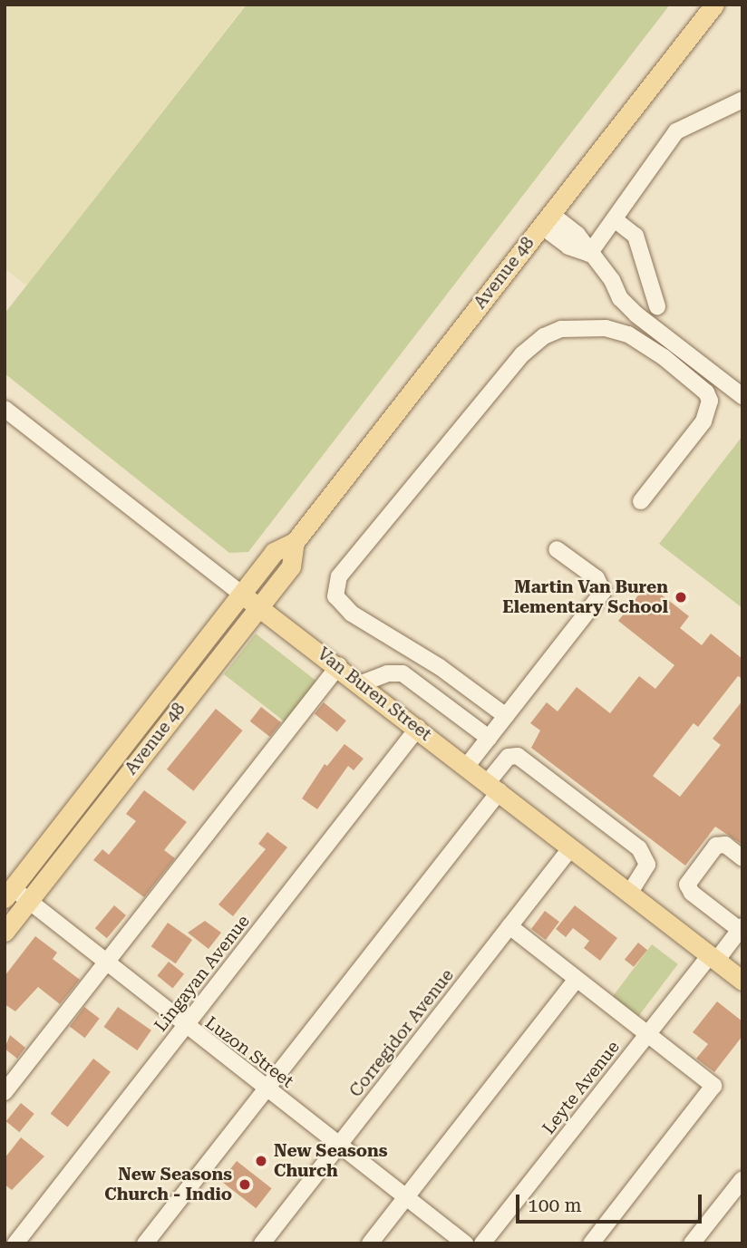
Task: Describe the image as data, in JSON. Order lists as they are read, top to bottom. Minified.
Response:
{"streets":{"main road":["Avenue 48","Van Buren Street"],"street":["Lingayan Avenue","Corregidor Avenue","Luzon Street","Leyte Avenue"]},"crossings":[["Avenue 48","Van Buren Street"],["Avenue 48","Luzon Street"],["Van Buren Street","Lingayan Avenue"],["Van Buren Street","Corregidor Avenue"],["Van Buren Street","Leyte Avenue"],["Lingayan Avenue","Luzon Street"],["Corregidor Avenue","Luzon Street"]],"places":["Martin Van Buren Elementary School","New Seasons Church","New Seasons Church - Indio"],"scale_bar":"100 m"}
